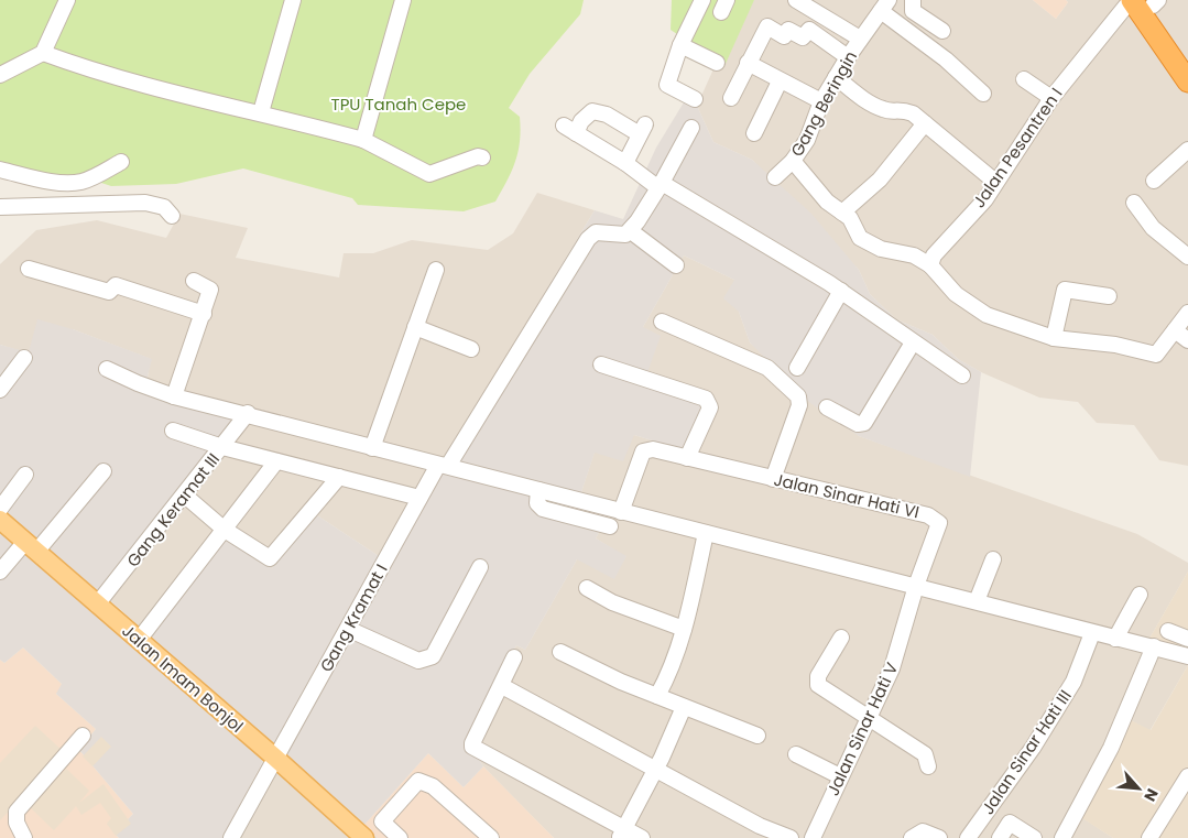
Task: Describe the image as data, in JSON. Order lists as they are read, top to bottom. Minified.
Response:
{"streets":{"main road":["Jalan Imam Bonjol"],"street":["Gang Beringin","Jalan Pesantren I","Jalan Sinar Hati VI","Gang Keramat III","Gang Kramat I","Jalan Sinar Hati V","Jalan Sinar Hati III"]},"crossings":[["Jalan Sinar Hati VI","Jalan Sinar Hati V"],["Gang Keramat III","Jalan Imam Bonjol"],["Gang Kramat I","Jalan Imam Bonjol"]],"parks":["TPU Tanah Cepe"],"north":"bottom right"}
